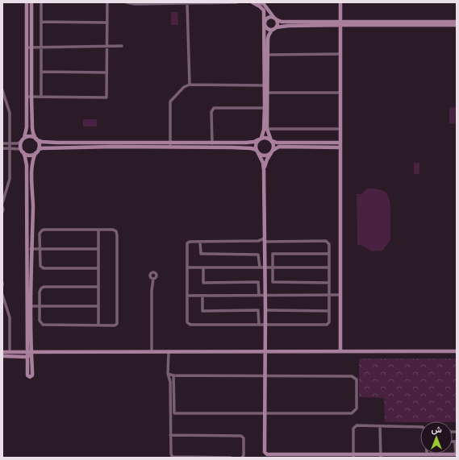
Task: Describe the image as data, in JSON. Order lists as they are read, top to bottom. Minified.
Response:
{"north":"top"}
